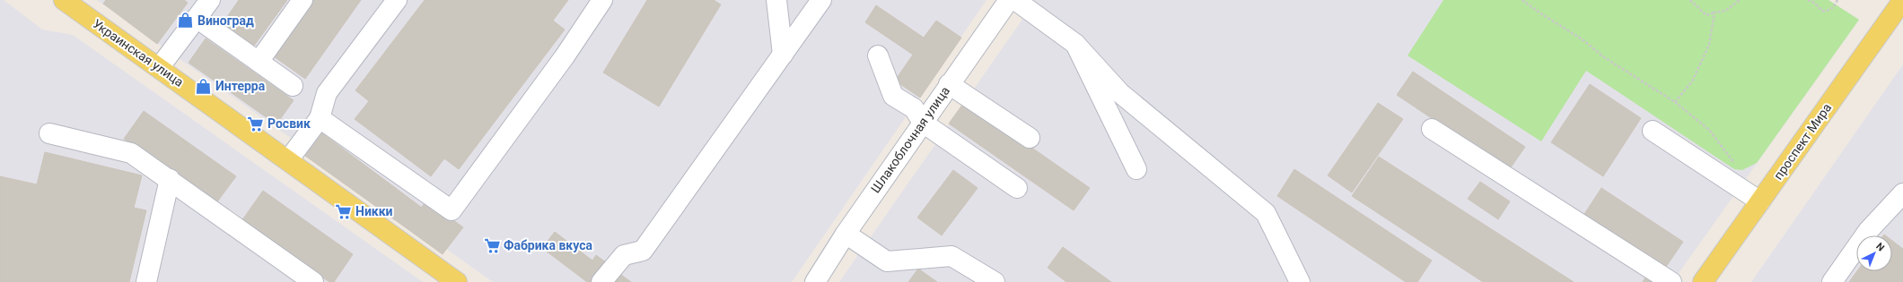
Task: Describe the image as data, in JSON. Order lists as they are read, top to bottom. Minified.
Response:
{"streets":{"main road":["Украинская улица","проспект Мира"],"street":["Шлакоблочная улица"]},"places":{"shop":["Виноград","Интерра"],"supermarket":["Росвик","Никки","Фабрика вкуса"]},"north":"top right"}
